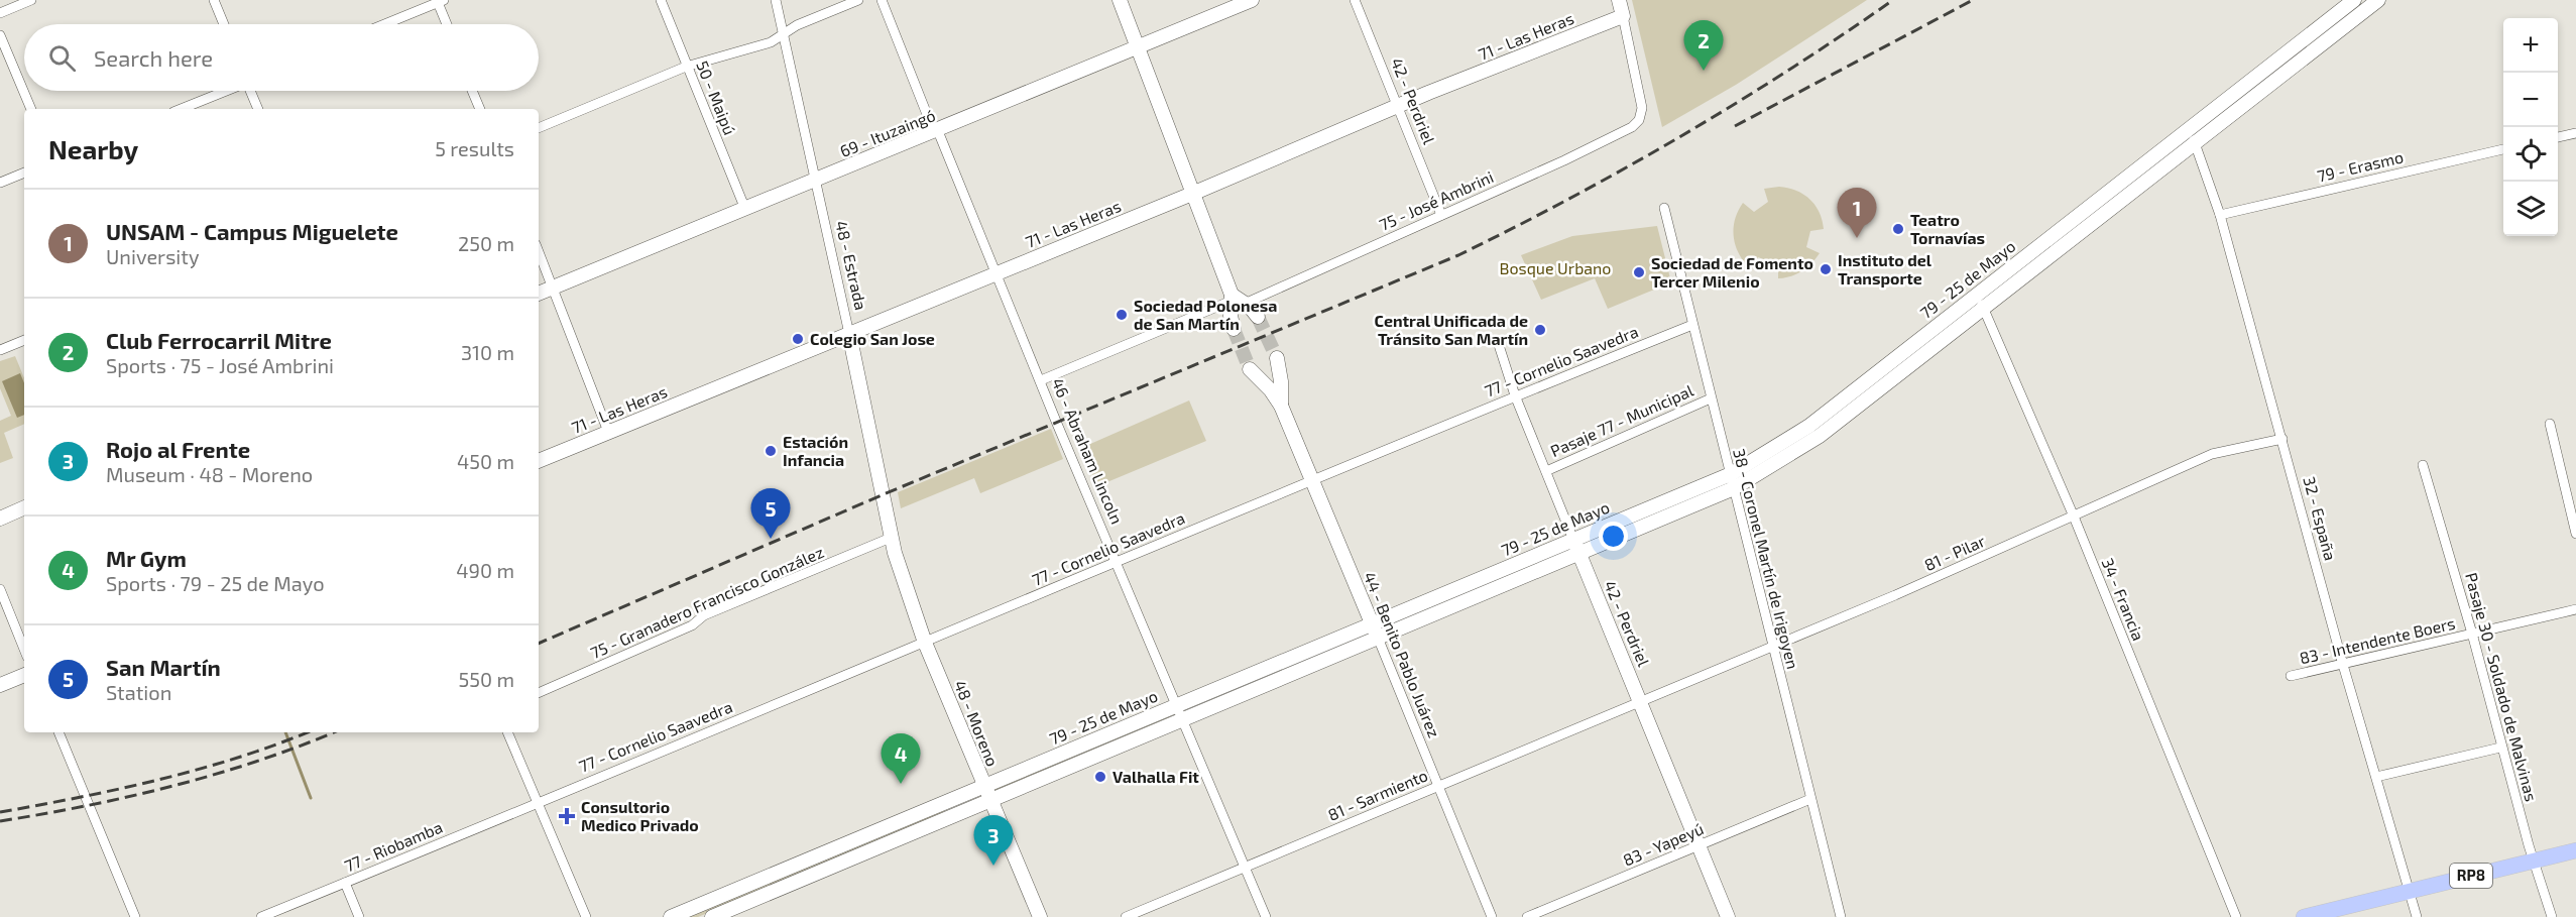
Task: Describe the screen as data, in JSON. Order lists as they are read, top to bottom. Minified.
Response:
{"streets":{"main road":["71 - Las Heras","42 - Perdriel","69 - Ituzaingó","48 - Estrada","79 - 25 de Mayo","44 - Benito Pablo Juárez","48 - Moreno","RP8"],"street":["50 - Maipú","79 - Erasmo","75 - José Ambrini","77 - Cornelio Saavedra","Pasaje 77 - Municipal","46 - Abraham Lincoln","32 - España","81 - Pilar","38 - Coronel Martín de Irigoyen","34 - Francia","75 - Granadero Francisco González","83 - Intendente Boers","Pasaje 30 - Soldado de Malvinas","81 - Sarmiento","83 - Yapeyú","77 - Riobamba"]},"crossings":[["71 - Las Heras","42 - Perdriel"],["71 - Las Heras","75 - José Ambrini"],["71 - Las Heras","48 - Estrada"],["71 - Las Heras","46 - Abraham Lincoln"],["50 - Maipú","69 - Ituzaingó"],["42 - Perdriel","75 - José Ambrini"],["42 - Perdriel","79 - 25 de Mayo"],["42 - Perdriel","77 - Cornelio Saavedra"],["42 - Perdriel","Pasaje 77 - Municipal"],["42 - Perdriel","81 - Pilar"],["42 - Perdriel","81 - Sarmiento"],["42 - Perdriel","83 - Yapeyú"],["69 - Ituzaingó","48 - Estrada"],["69 - Ituzaingó","46 - Abraham Lincoln"],["79 - Erasmo","32 - España"],["75 - José Ambrini","46 - Abraham Lincoln"],["48 - Estrada","75 - Granadero Francisco González"],["48 - Estrada","48 - Moreno"],["79 - 25 de Mayo","46 - Abraham Lincoln"],["79 - 25 de Mayo","32 - España"],["79 - 25 de Mayo","38 - Coronel Martín de Irigoyen"],["79 - 25 de Mayo","34 - Francia"],["79 - 25 de Mayo","44 - Benito Pablo Juárez"],["79 - 25 de Mayo","48 - Moreno"],["77 - Cornelio Saavedra","46 - Abraham Lincoln"],["77 - Cornelio Saavedra","38 - Coronel Martín de Irigoyen"],["77 - Cornelio Saavedra","44 - Benito Pablo Juárez"],["77 - Cornelio Saavedra","48 - Moreno"],["77 - Cornelio Saavedra","77 - Riobamba"],["Pasaje 77 - Municipal","38 - Coronel Martín de Irigoyen"],["46 - Abraham Lincoln","81 - Sarmiento"],["32 - España","81 - Pilar"],["32 - España","83 - Intendente Boers"],["32 - España","RP8"],["81 - Pilar","38 - Coronel Martín de Irigoyen"],["81 - Pilar","34 - Francia"],["81 - Pilar","81 - Sarmiento"],["38 - Coronel Martín de Irigoyen","83 - Yapeyú"],["75 - Granadero Francisco González","48 - Moreno"],["83 - Intendente Boers","Pasaje 30 - Soldado de Malvinas"],["44 - Benito Pablo Juárez","81 - Sarmiento"],["Pasaje 30 - Soldado de Malvinas","RP8"]],"parks":["Bosque Urbano"],"places":{"other":["Teatro Tornavías","Instituto del Transporte","Sociedad de Fomento Tercer Milenio","Sociedad Polonesa de San Martín","Central Unificada de Tránsito San Martín","Colegio San Jose","Estación Infancia","Valhalla Fit"],"health":["Consultorio Medico Privado"]},"page":{"map_buttons":["+","−"],"pins":["2","1","5","4","3"],"search":"Search here","heading":["Nearby","5 results"],"list":[{"mark":"1","name":"UNSAM - Campus Miguelete","note":"University","value":"250 m"},{"mark":"2","name":"Club Ferrocarril Mitre","note":"Sports · 75 - José Ambrini","value":"310 m"},{"mark":"3","name":"Rojo al Frente","note":"Museum · 48 - Moreno","value":"450 m"},{"mark":"4","name":"Mr Gym","note":"Sports · 79 - 25 de Mayo","value":"490 m"},{"mark":"5","name":"San Martín","note":"Station","value":"550 m"}]}}
